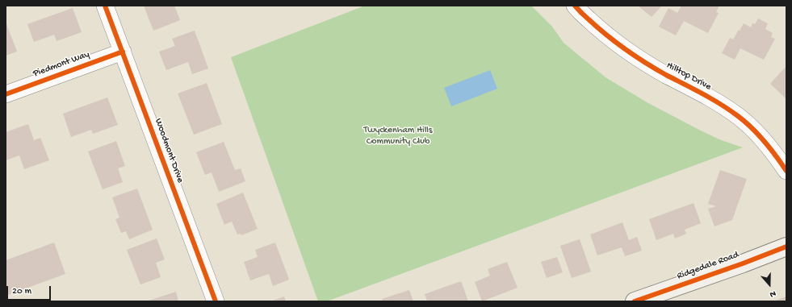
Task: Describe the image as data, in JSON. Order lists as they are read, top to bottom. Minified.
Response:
{"streets":{"street":["Piedmont Way","Hilltop Drive","Woodmont Drive","Ridgedale Road"]},"crossings":[["Piedmont Way","Woodmont Drive"]],"parks":["Twyckenham Hills Community Club"],"scale_bar":"20 m","north":"bottom"}
